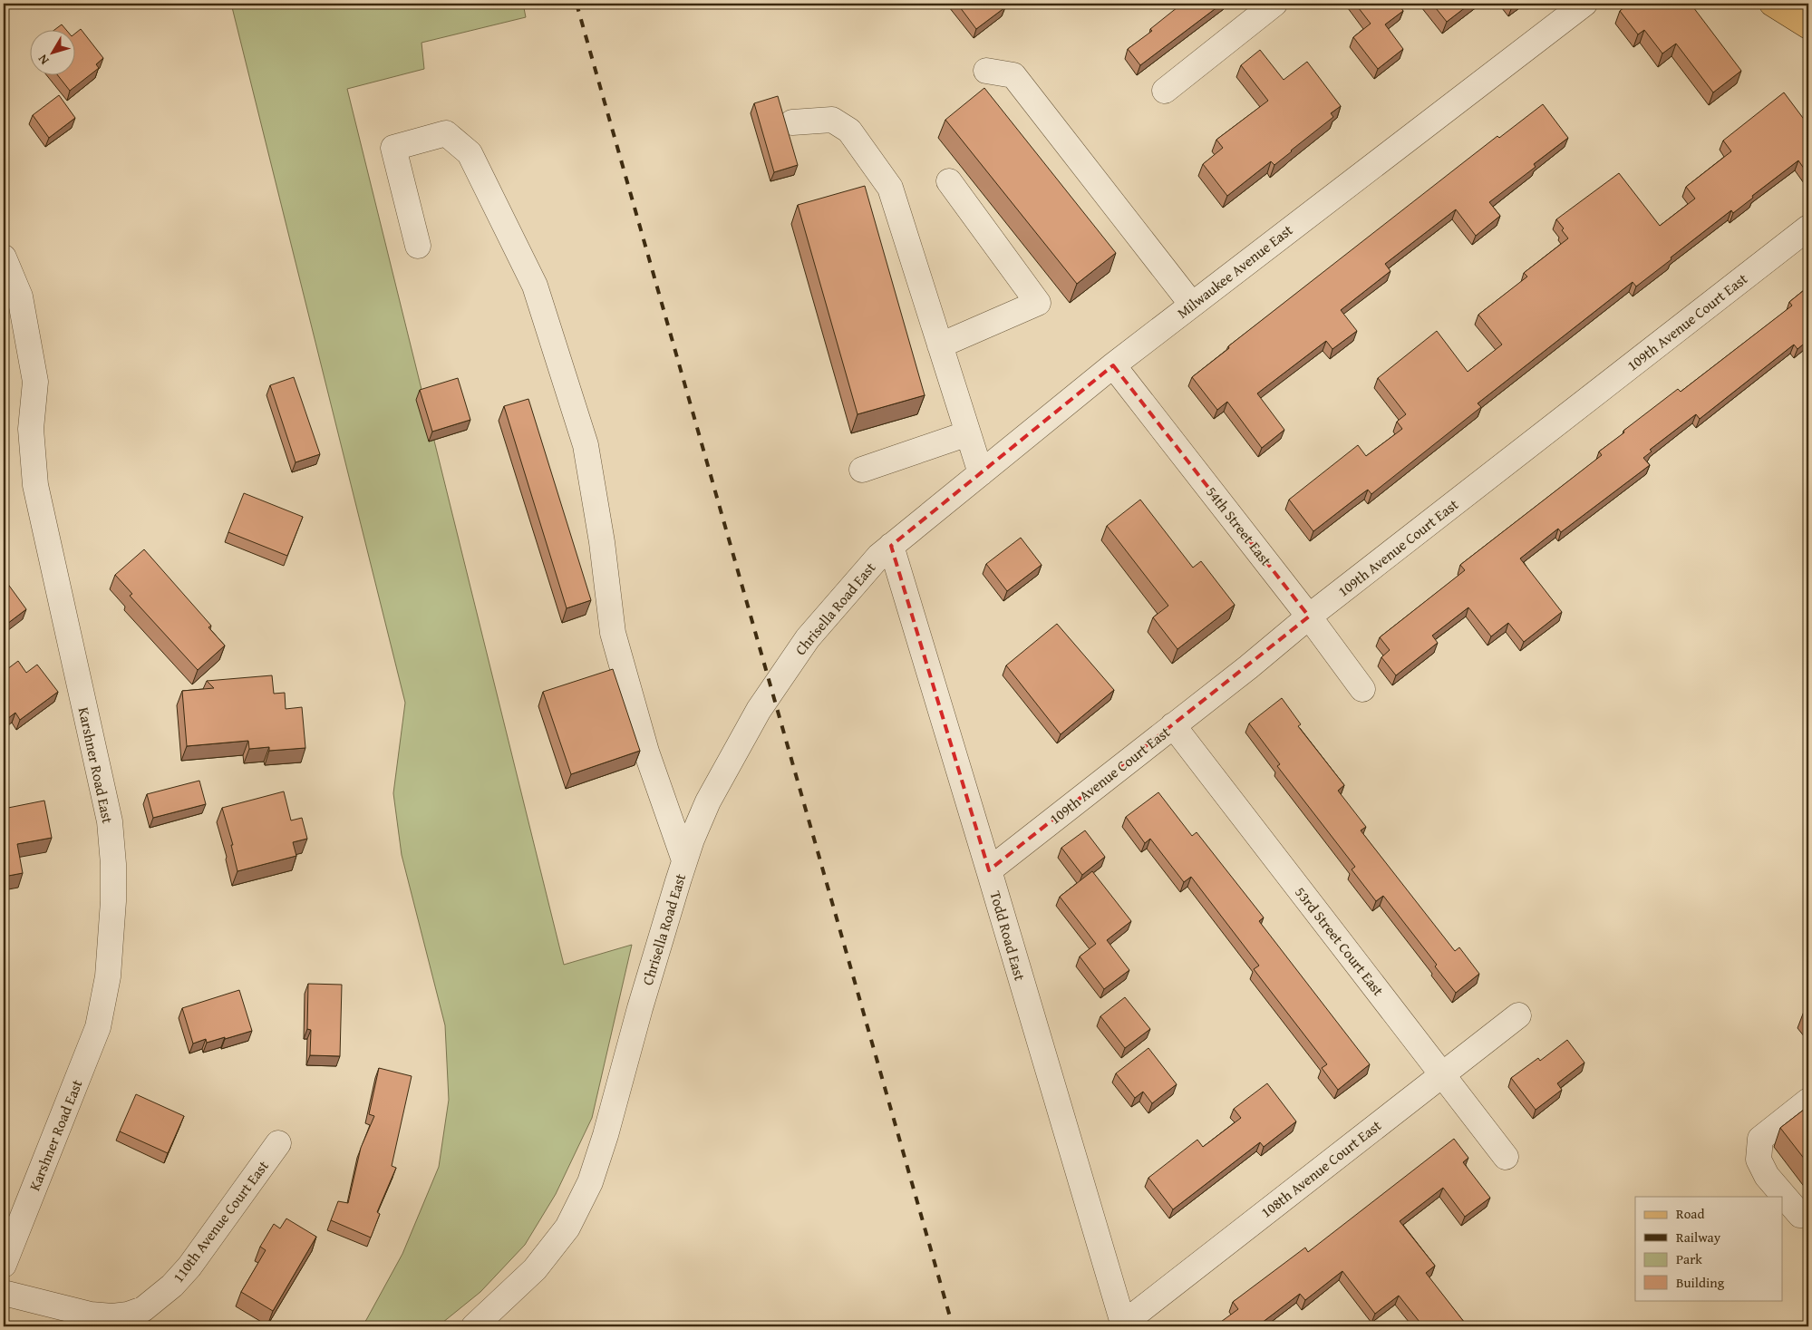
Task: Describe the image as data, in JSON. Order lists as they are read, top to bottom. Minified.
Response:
{"streets":{"street":["Milwaukee Avenue East","109th Avenue Court East","54th Street East","Chrisella Road East","Karshner Road East","Todd Road East","53rd Street Court East","108th Avenue Court East","110th Avenue Court East"]},"crossings":[["Milwaukee Avenue East","54th Street East"],["Milwaukee Avenue East","Chrisella Road East"],["Milwaukee Avenue East","Todd Road East"],["109th Avenue Court East","54th Street East"],["109th Avenue Court East","Todd Road East"],["109th Avenue Court East","53rd Street Court East"],["Chrisella Road East","Todd Road East"],["Todd Road East","108th Avenue Court East"],["53rd Street Court East","108th Avenue Court East"]],"legend":["Road","Railway","Park","Building"],"north":"bottom left"}
